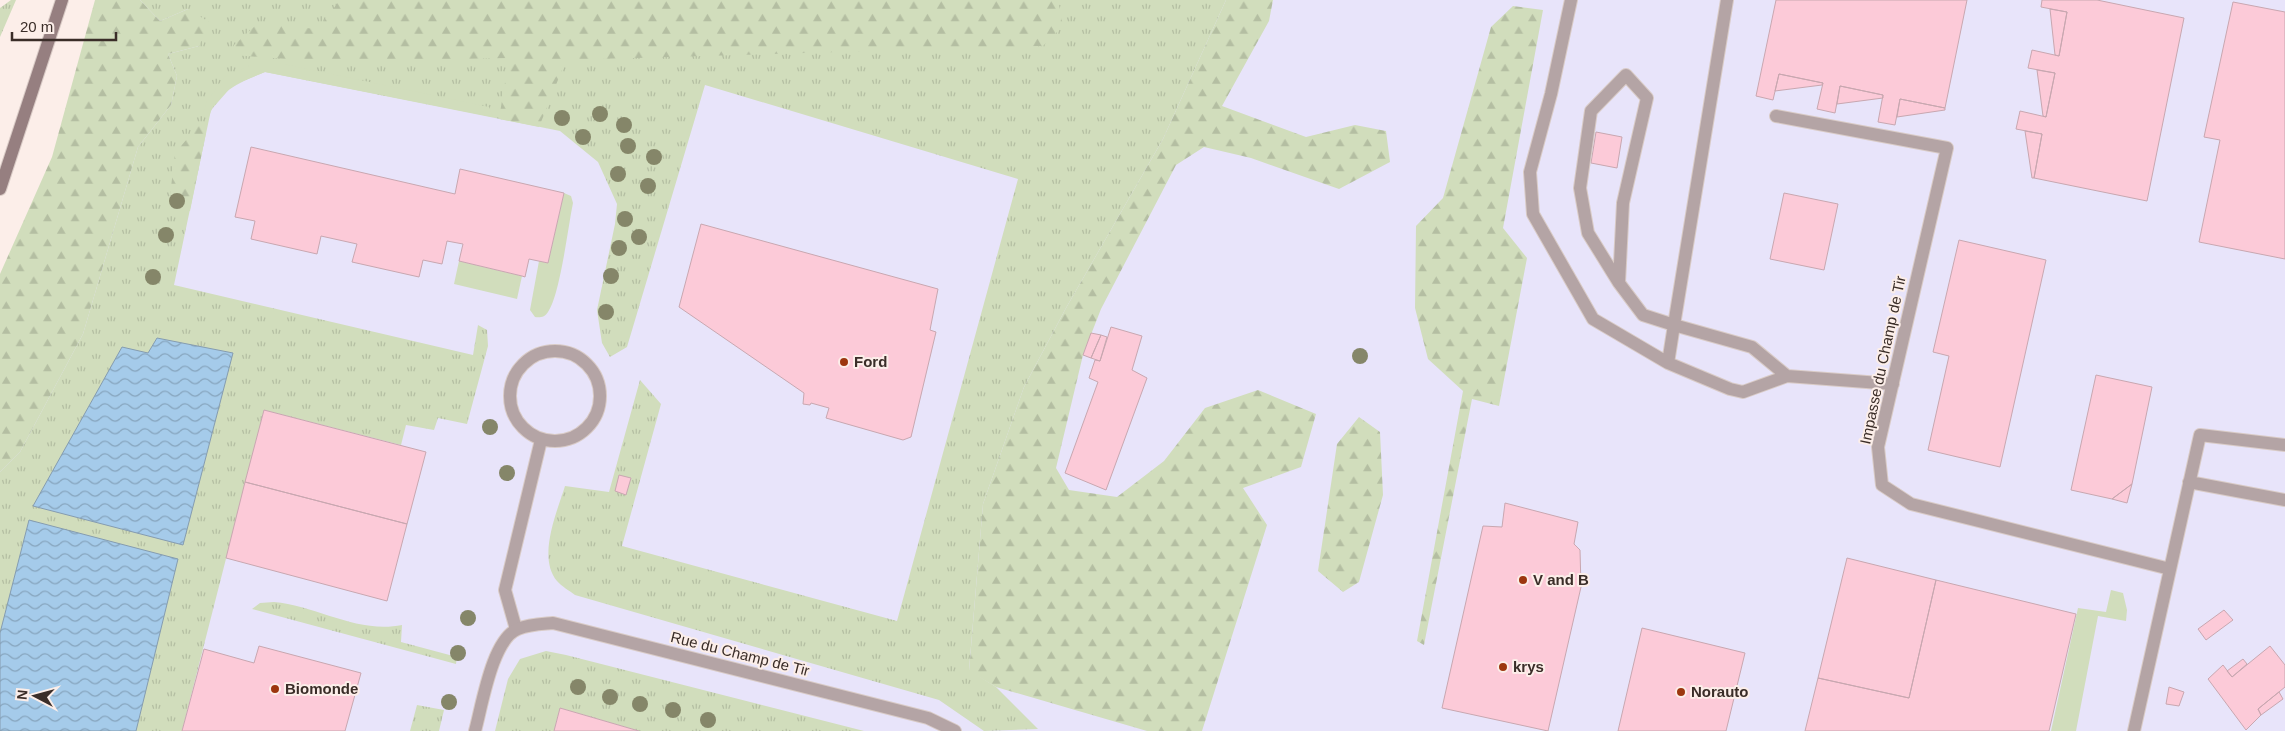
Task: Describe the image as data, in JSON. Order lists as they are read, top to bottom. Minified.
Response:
{"streets":{"street":["Impasse du Champ de Tir","Rue du Champ de Tir"]},"places":["Ford","V and B","krys","Biomonde","Norauto"],"scale_bar":"20 m","north":"left"}
